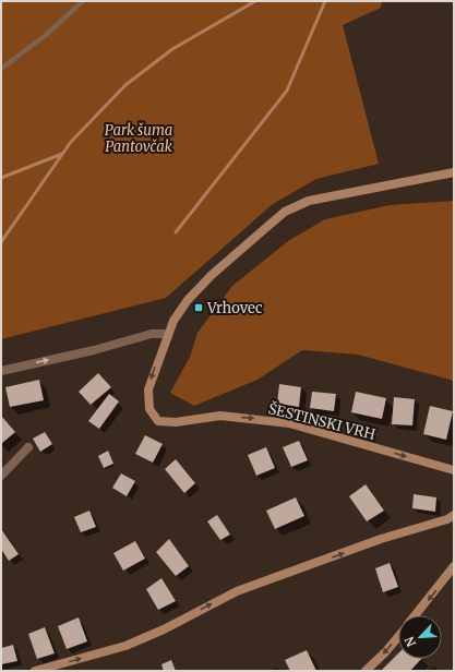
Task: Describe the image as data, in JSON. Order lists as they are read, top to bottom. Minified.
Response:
{"streets":{"street":["ŠESTINSKI VRH"]},"parks":["Park šuma Pantovčak"],"places":{"transit":["Vrhovec"]},"north":"bottom left"}
